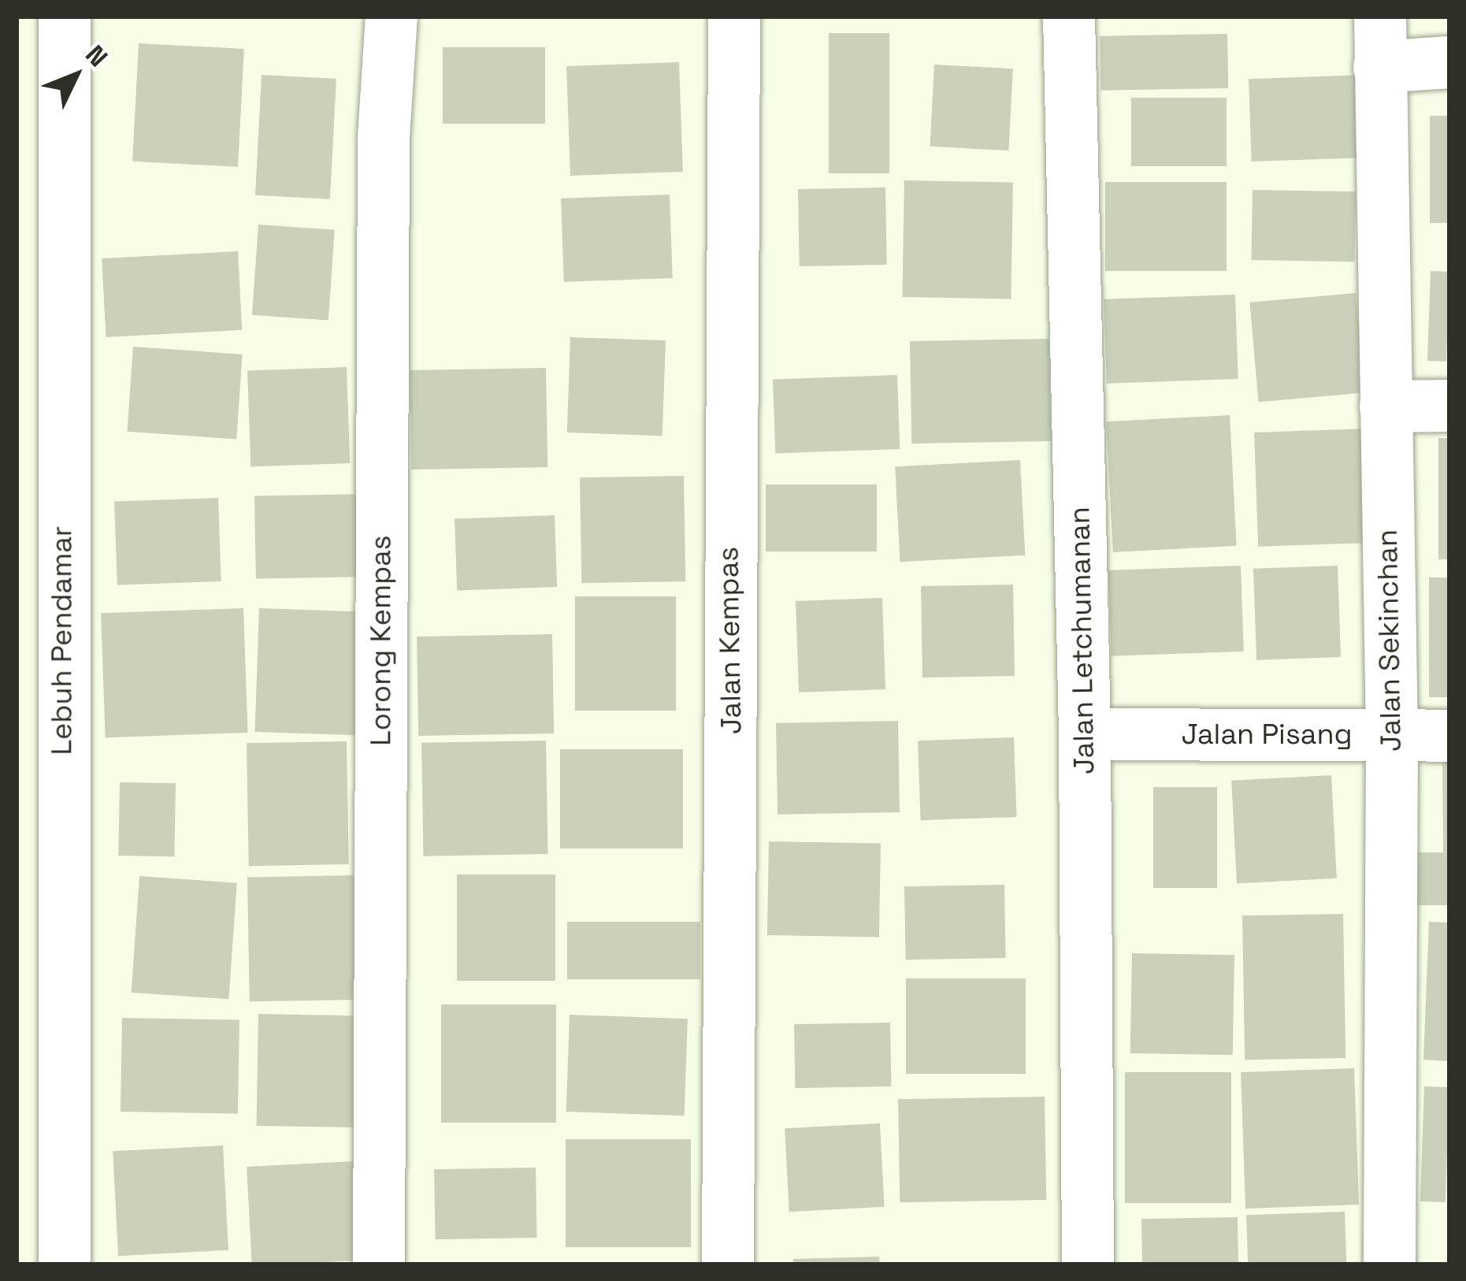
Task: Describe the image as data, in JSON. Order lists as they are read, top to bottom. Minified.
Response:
{"streets":{"street":["Lebuh Pendamar","Lorong Kempas","Jalan Kempas","Jalan Letchumanan","Jalan Sekinchan","Jalan Pisang"]},"crossings":[["Jalan Letchumanan","Jalan Pisang"],["Jalan Sekinchan","Jalan Pisang"]],"north":"top right"}
